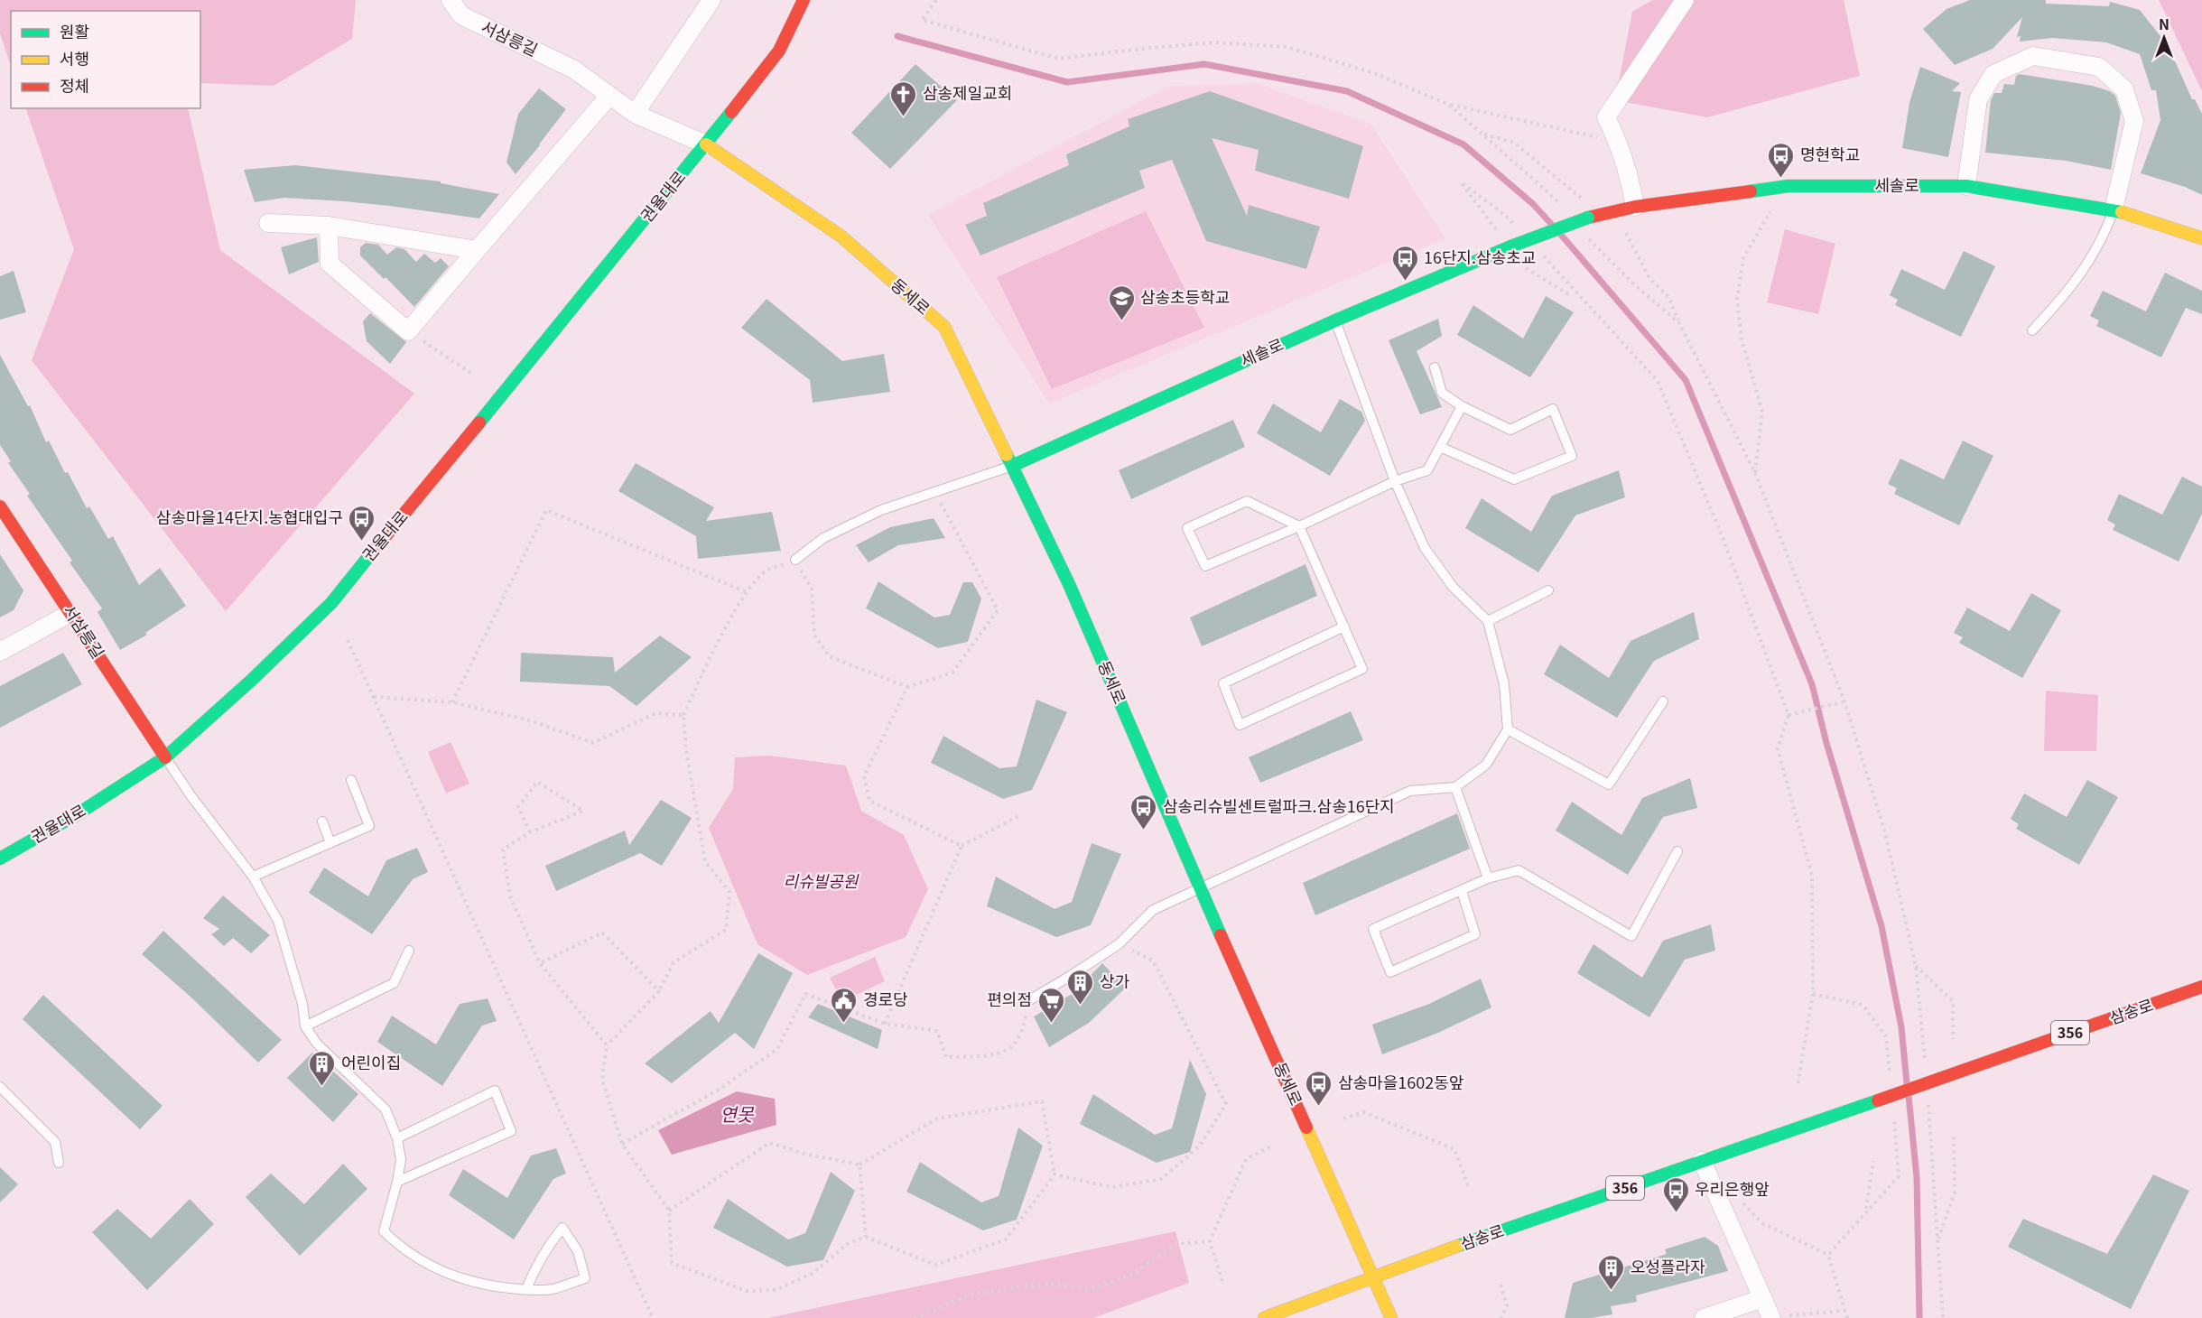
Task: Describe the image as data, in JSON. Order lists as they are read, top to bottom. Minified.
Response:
{"streets":{"main road":["서삼릉길","세솔로","권율대로","동세로","삼송로","356"]},"crossings":[["서삼릉길","권율대로"],["세솔로","동세로"],["권율대로","동세로"],["동세로","삼송로"]],"water":["연못"],"parks":["리슈빌공원"],"places":{"church":["삼송제일교회"],"bus stop":["명현학교","16단지.삼송초교","삼송마을14단지.농협대입구","삼송리슈빌센트럴파크.삼송16단지","삼송마을1602동앞","우리은행앞"],"school or university":["삼송초등학교"],"building":["상가","어린이집","오성플라자"],"public building":["경로당"],"supermarket":["편의점"]},"legend":["원활","서행","정체"],"north":"top"}
